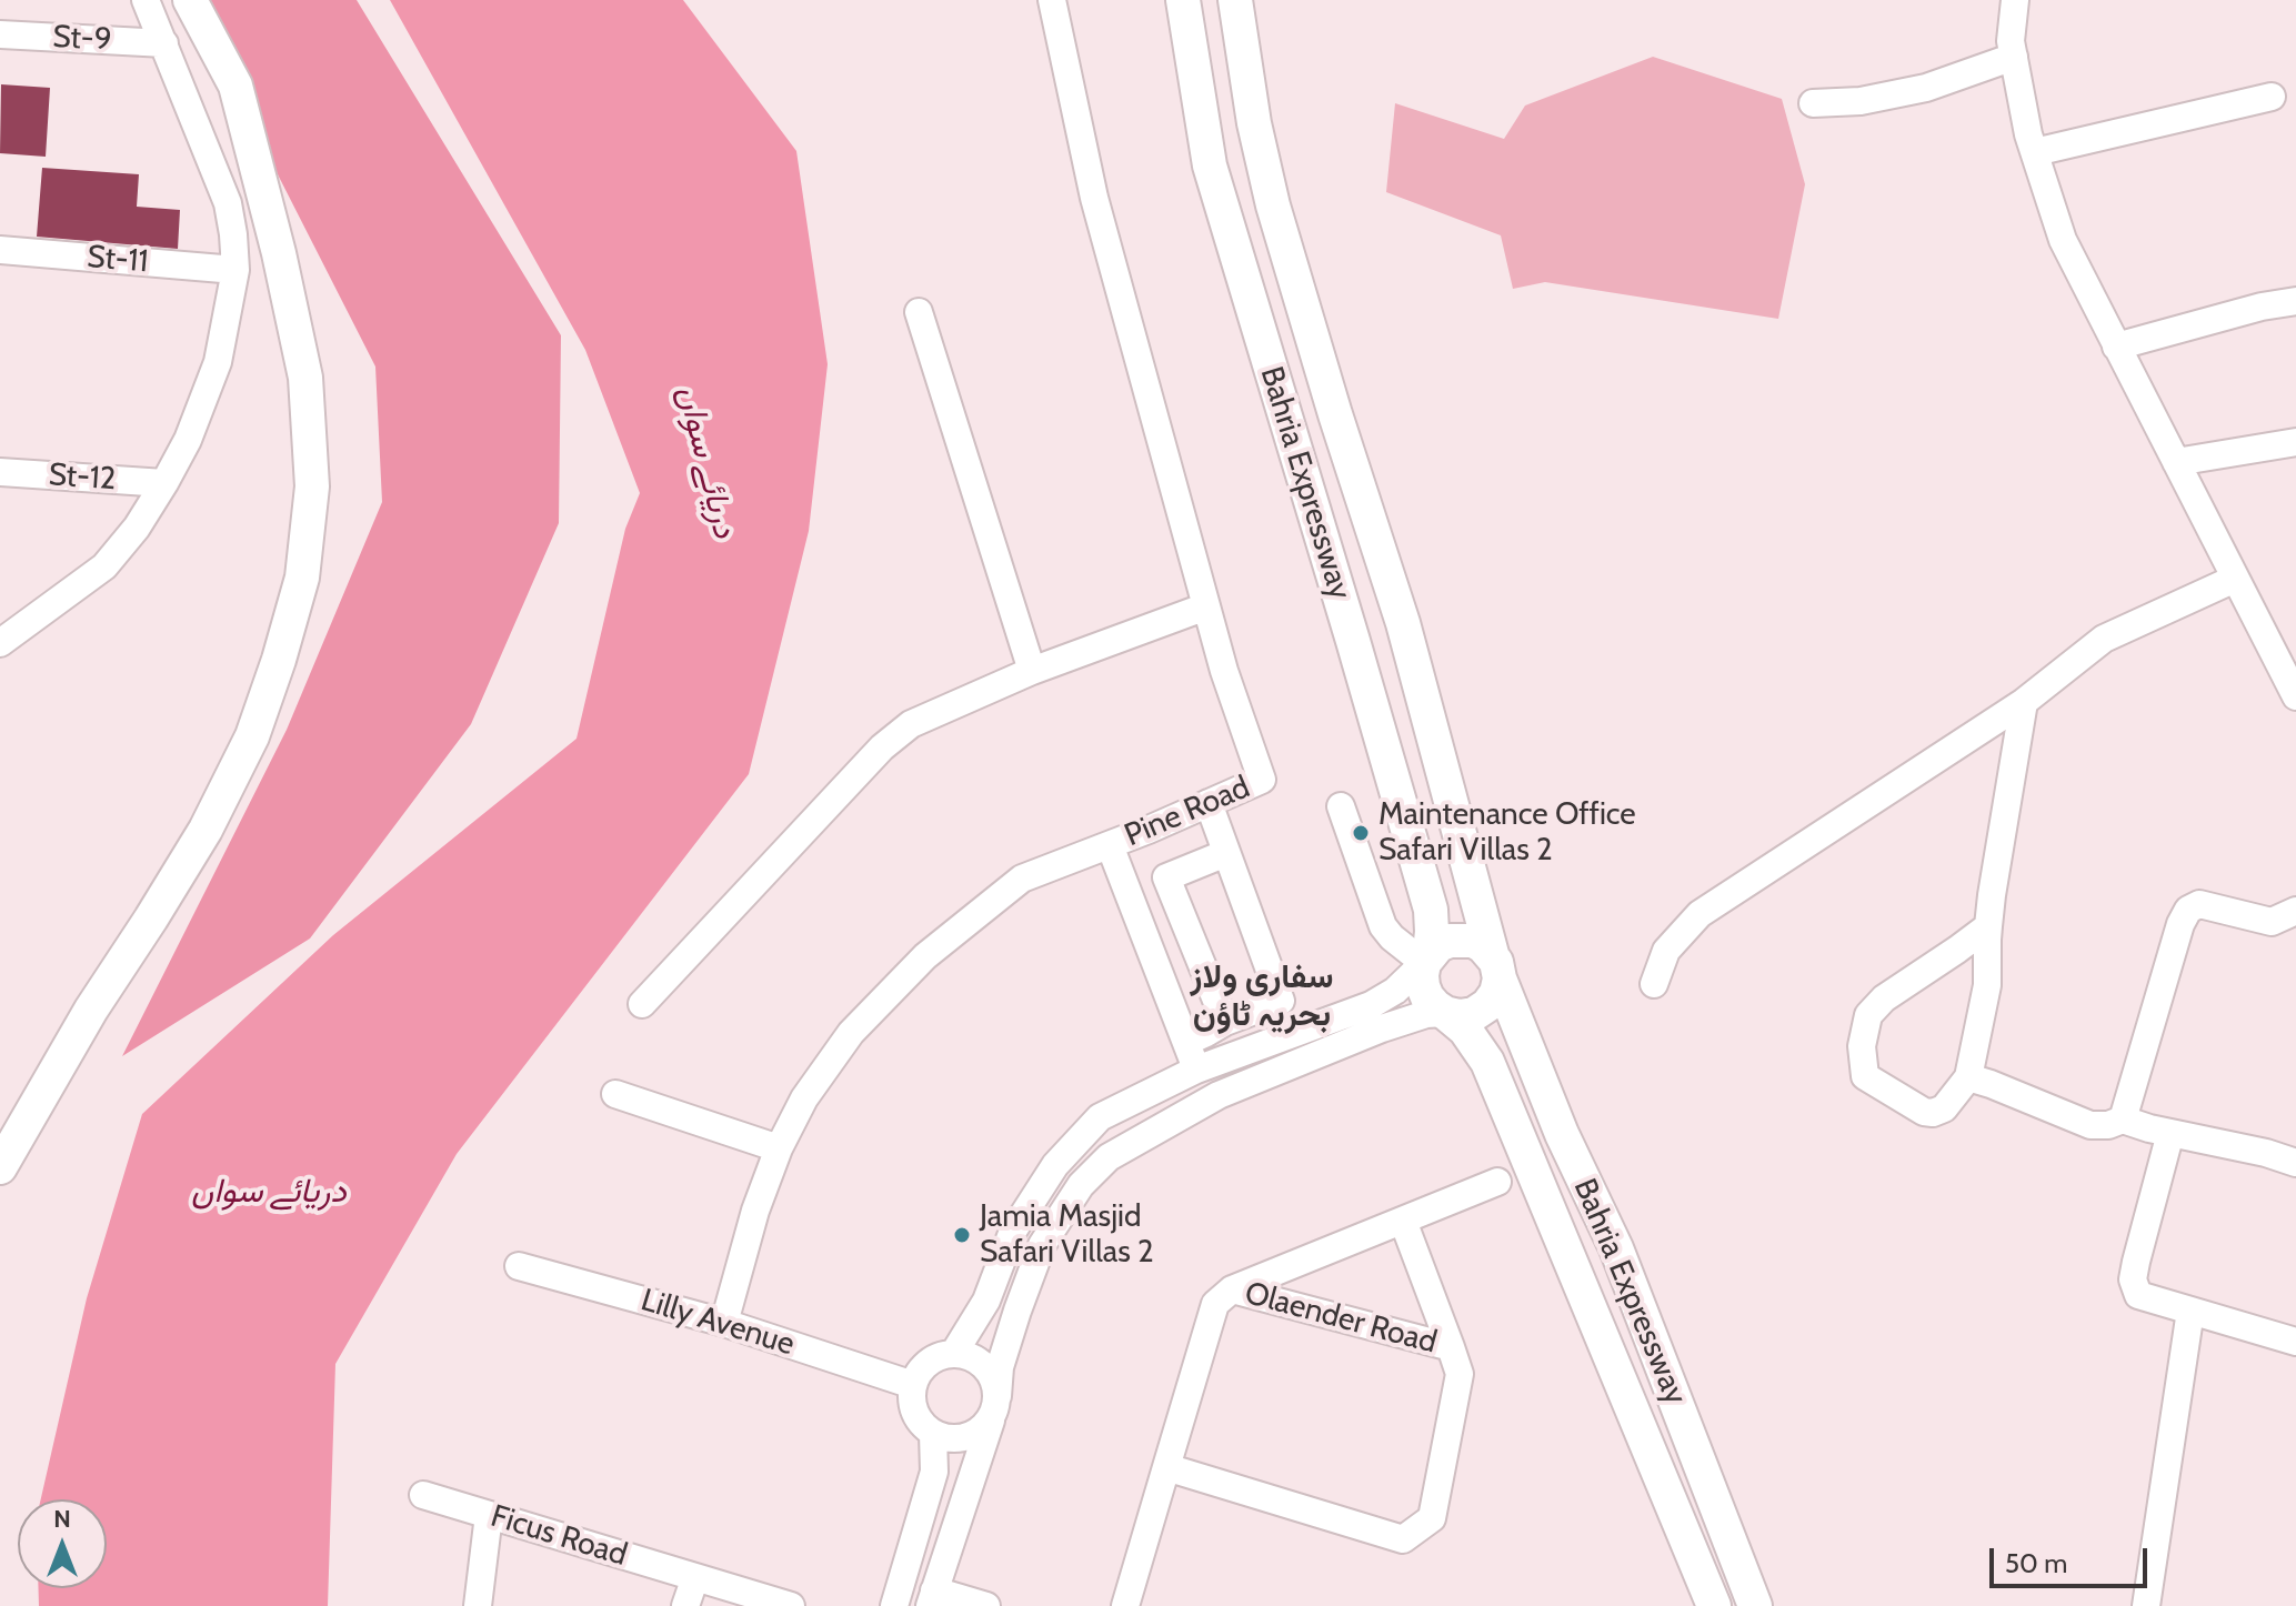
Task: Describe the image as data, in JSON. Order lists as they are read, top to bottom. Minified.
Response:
{"streets":{"main road":["Bahria Expressway"],"street":["St-9","St-11","St-12","Pine Road","Olaender Road","Lilly Avenue","Ficus Road"]},"crossings":[["Pine Road","Lilly Avenue"]],"districts":["سفاری ولاز بحریہ ٹاؤن"],"water":["دریائے سواں"],"places":["Maintenance Office Safari Villas 2","Jamia Masjid Safari Villas 2"],"scale_bar":"50 m","north":"top"}
